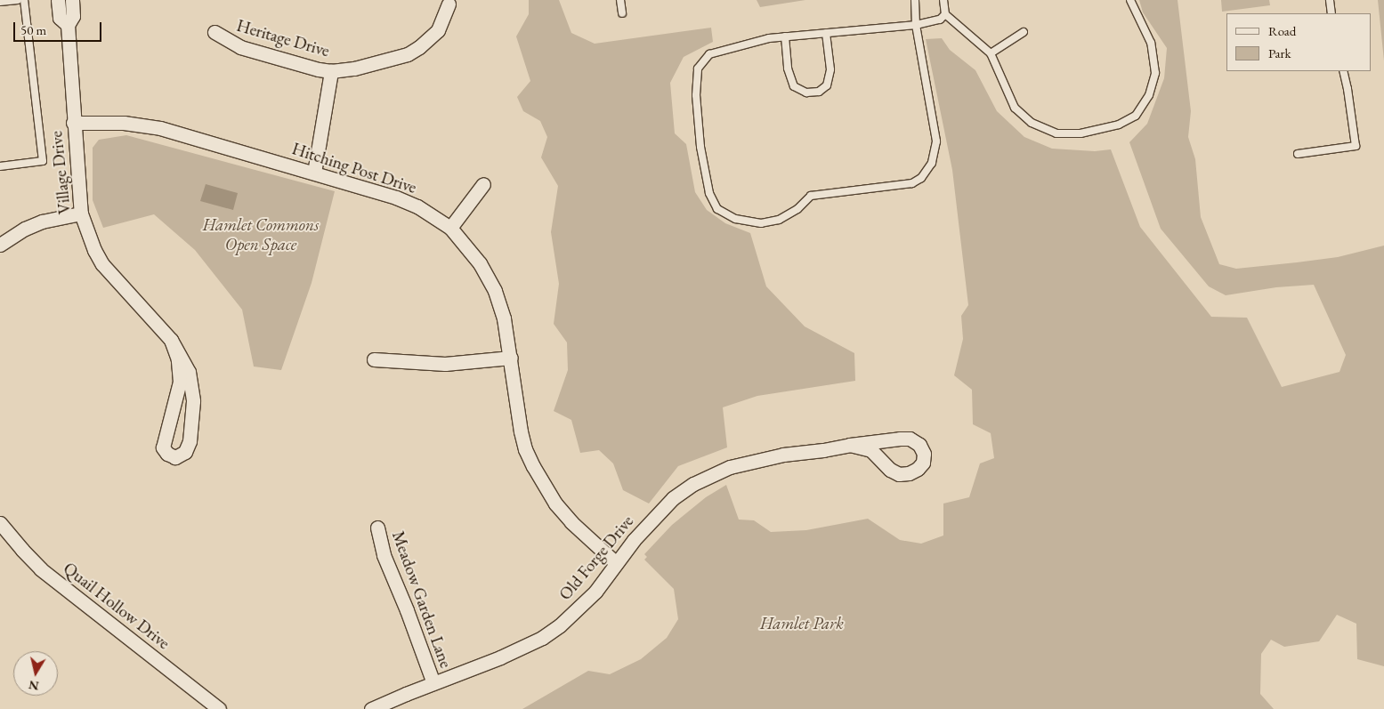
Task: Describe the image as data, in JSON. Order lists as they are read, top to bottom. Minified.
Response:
{"streets":{"street":["Heritage Drive","Hitching Post Drive","Village Drive","Old Forge Drive","Meadow Garden Lane","Quail Hollow Drive"]},"crossings":[["Hitching Post Drive","Village Drive"],["Hitching Post Drive","Old Forge Drive"],["Old Forge Drive","Meadow Garden Lane"]],"parks":["Hamlet Commons Open Space","Hamlet Park"],"legend":["Road","Park"],"scale_bar":"50 m","north":"bottom"}
